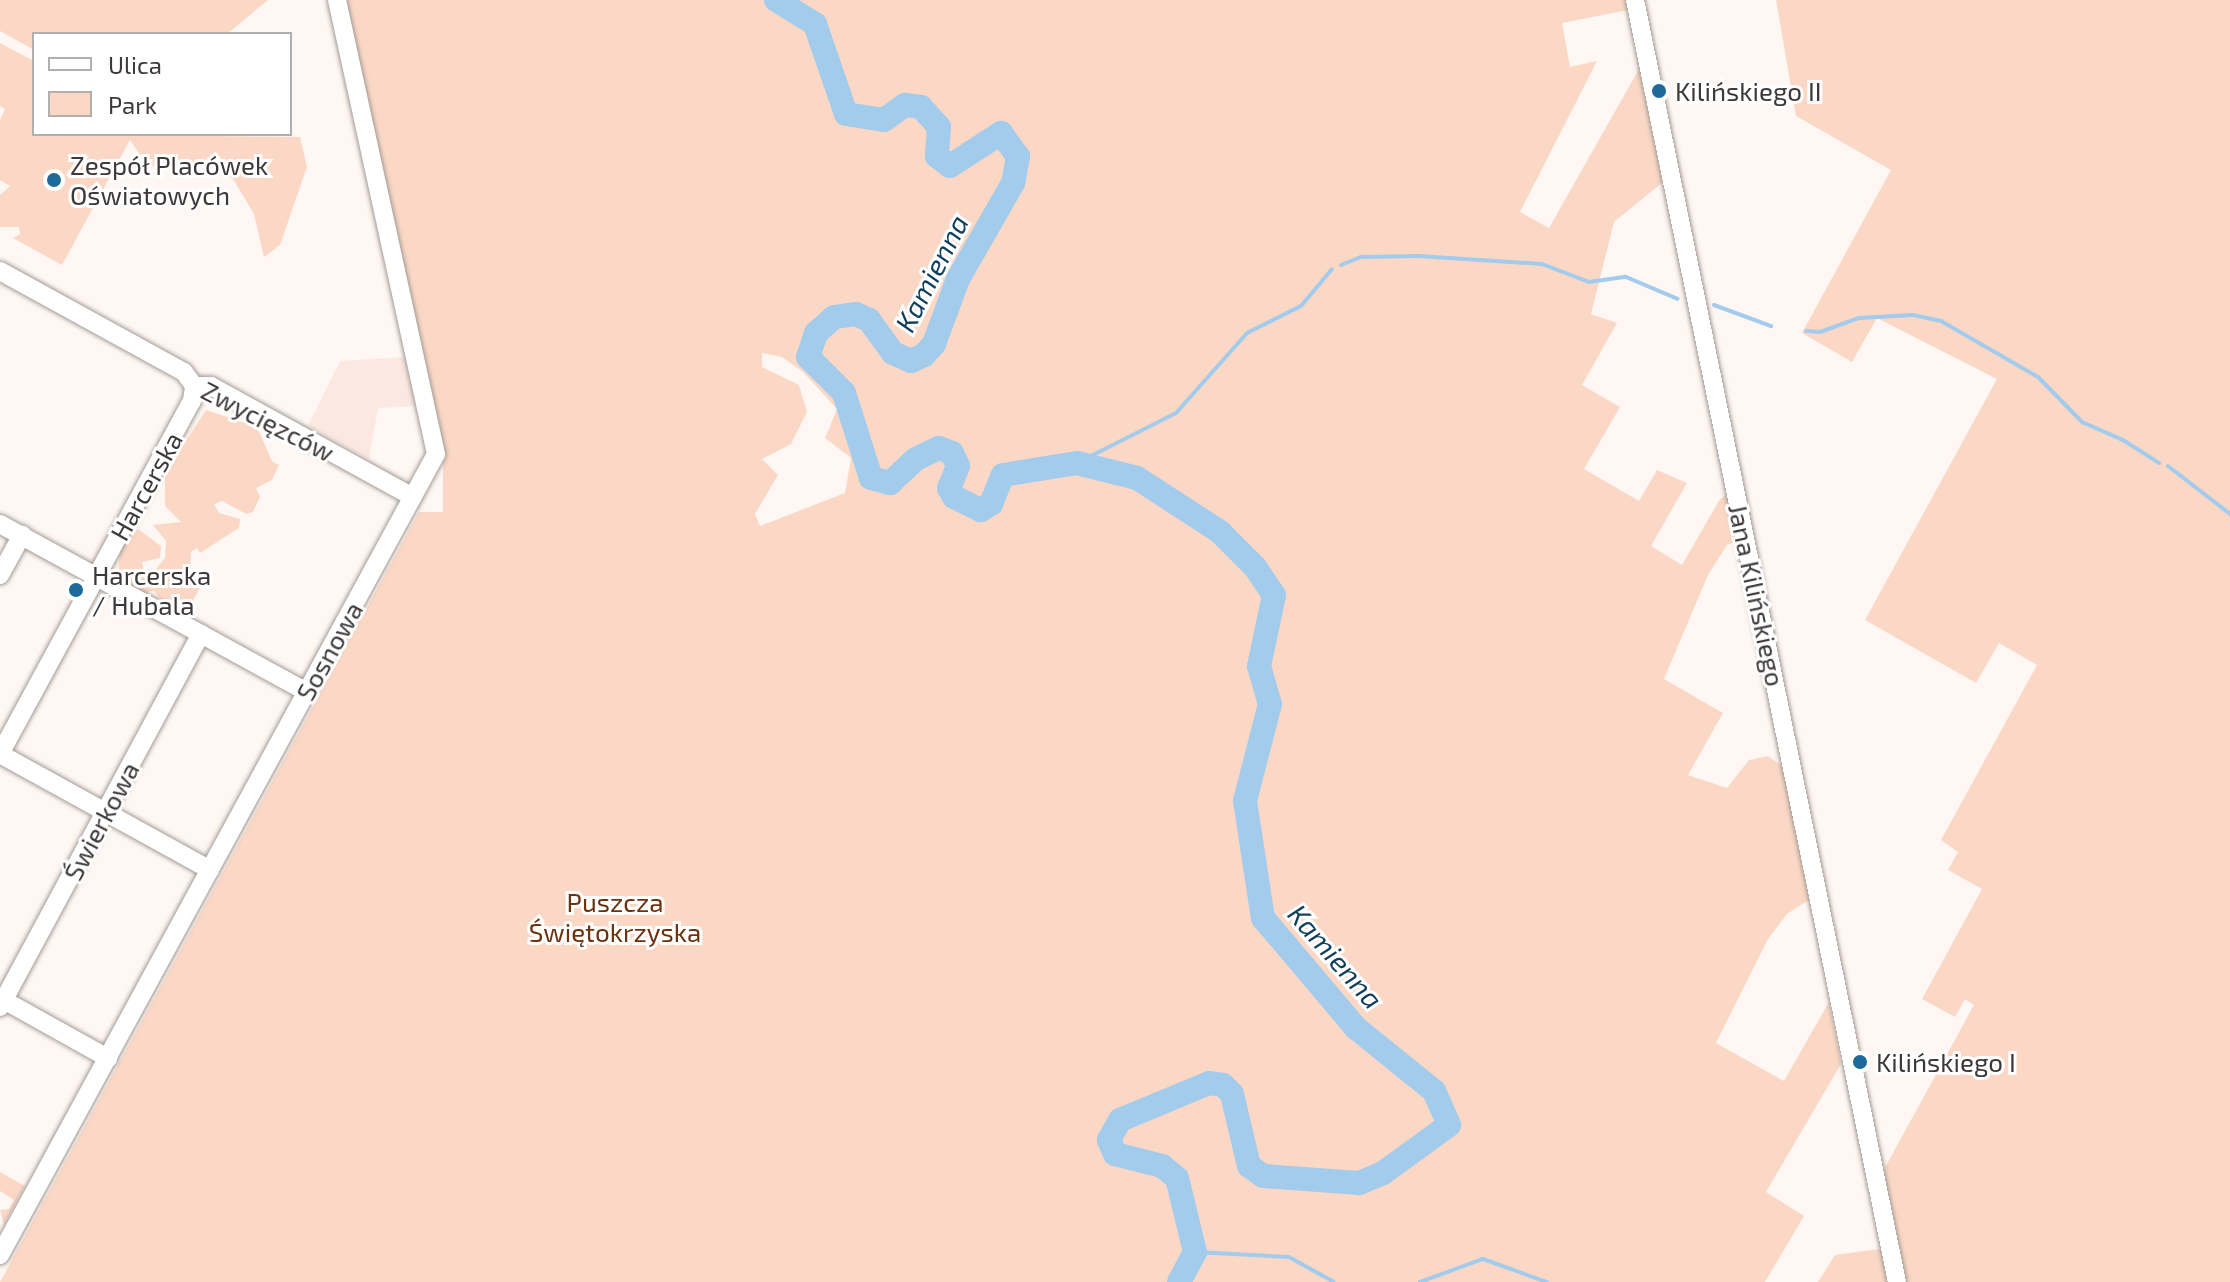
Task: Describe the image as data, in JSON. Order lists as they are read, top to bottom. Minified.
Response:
{"streets":{"street":["Zwycięzców","Harcerska","Jana Kilińskiego","Sosnowa","Świerkowa"]},"crossings":[["Zwycięzców","Harcerska"],["Zwycięzców","Sosnowa"]],"water":["Kamienna"],"parks":["Puszcza Świętokrzyska"],"places":["Kilińskiego II","Zespół Placówek Oświatowych","Harcerska / Hubala","Kilińskiego I"],"legend":["Ulica","Park"]}
